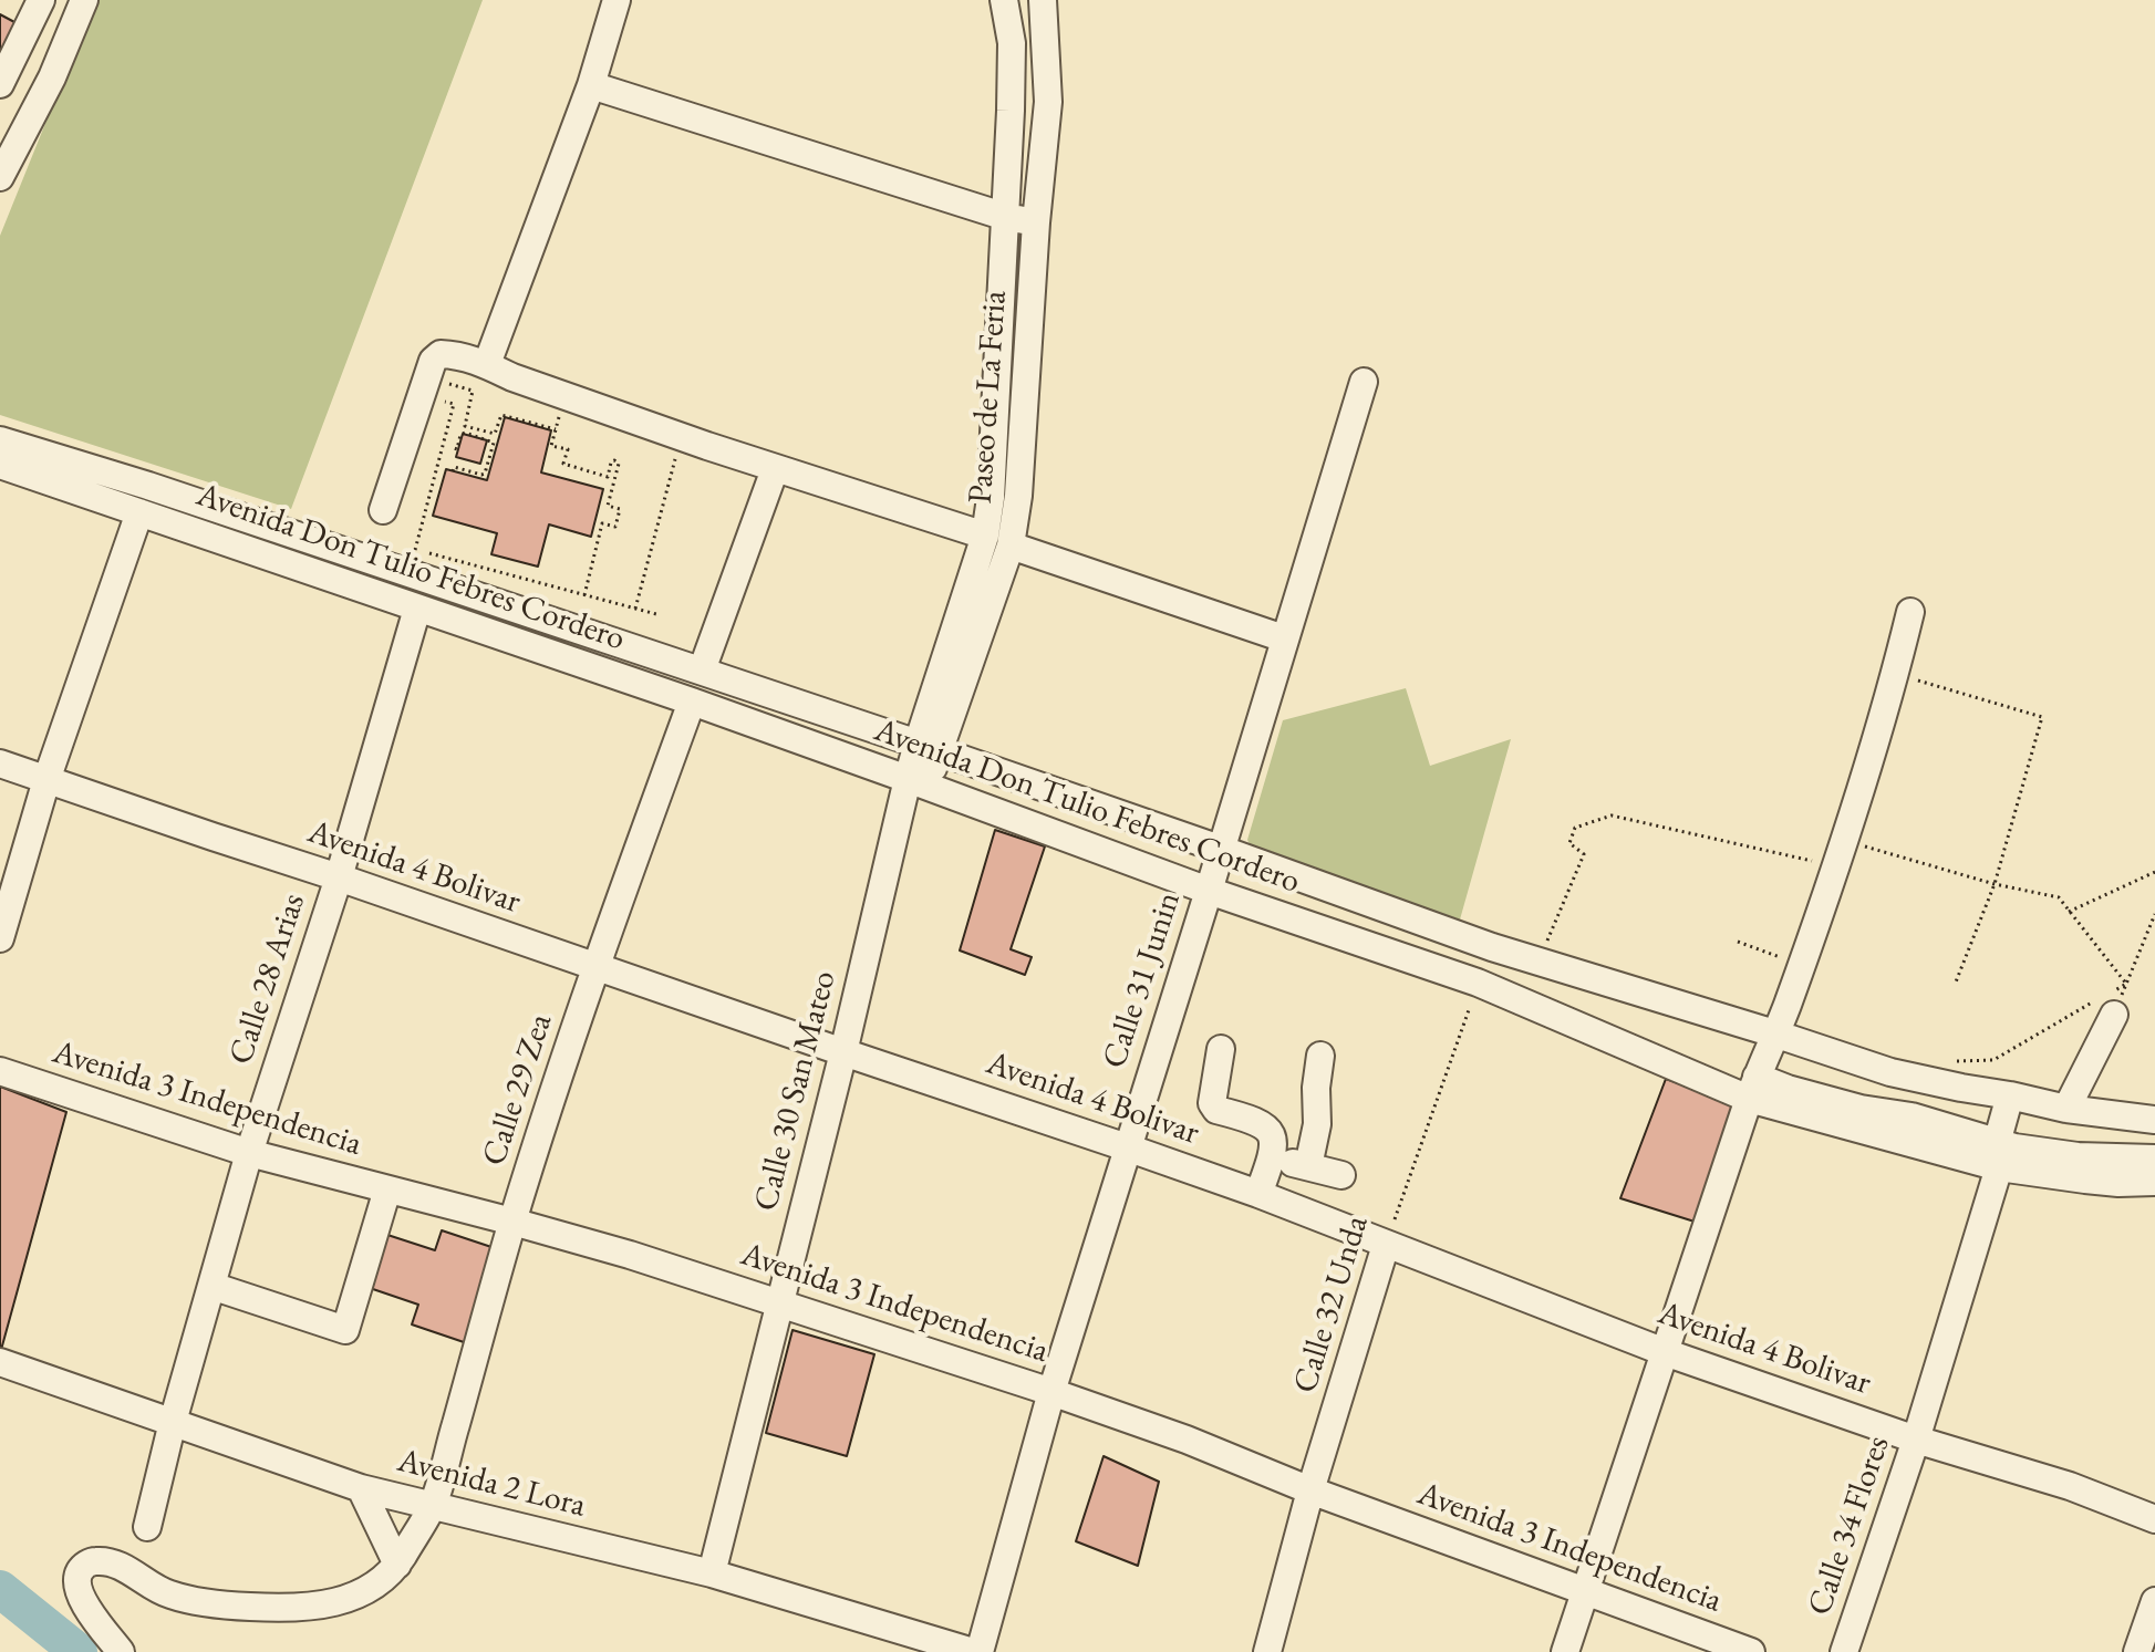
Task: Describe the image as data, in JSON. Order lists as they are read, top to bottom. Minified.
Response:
{"streets":{"street":["Paseo de La Feria","Avenida Don Tulio Febres Cordero","Avenida 4 Bolivar","Calle 28 Arias","Calle 31 Junin","Calle 29 Zea","Calle 30 San Mateo","Avenida 3 Independencia","Calle 32 Unda","Avenida 2 Lora","Calle 34 Flores"]},"crossings":[["Paseo de La Feria","Avenida Don Tulio Febres Cordero"],["Paseo de La Feria","Calle 30 San Mateo"],["Avenida Don Tulio Febres Cordero","Calle 28 Arias"],["Avenida Don Tulio Febres Cordero","Calle 31 Junin"],["Avenida Don Tulio Febres Cordero","Calle 29 Zea"],["Avenida Don Tulio Febres Cordero","Calle 30 San Mateo"],["Avenida Don Tulio Febres Cordero","Calle 32 Unda"],["Avenida Don Tulio Febres Cordero","Calle 34 Flores"],["Avenida 4 Bolivar","Calle 28 Arias"],["Avenida 4 Bolivar","Calle 31 Junin"],["Avenida 4 Bolivar","Calle 29 Zea"],["Avenida 4 Bolivar","Calle 30 San Mateo"],["Avenida 4 Bolivar","Calle 32 Unda"],["Avenida 4 Bolivar","Calle 34 Flores"],["Calle 28 Arias","Avenida 3 Independencia"],["Calle 28 Arias","Avenida 2 Lora"],["Calle 31 Junin","Avenida 3 Independencia"],["Calle 31 Junin","Avenida 2 Lora"],["Calle 29 Zea","Avenida 3 Independencia"],["Calle 29 Zea","Avenida 2 Lora"],["Calle 30 San Mateo","Avenida 3 Independencia"],["Calle 30 San Mateo","Avenida 2 Lora"],["Avenida 3 Independencia","Calle 32 Unda"]]}
